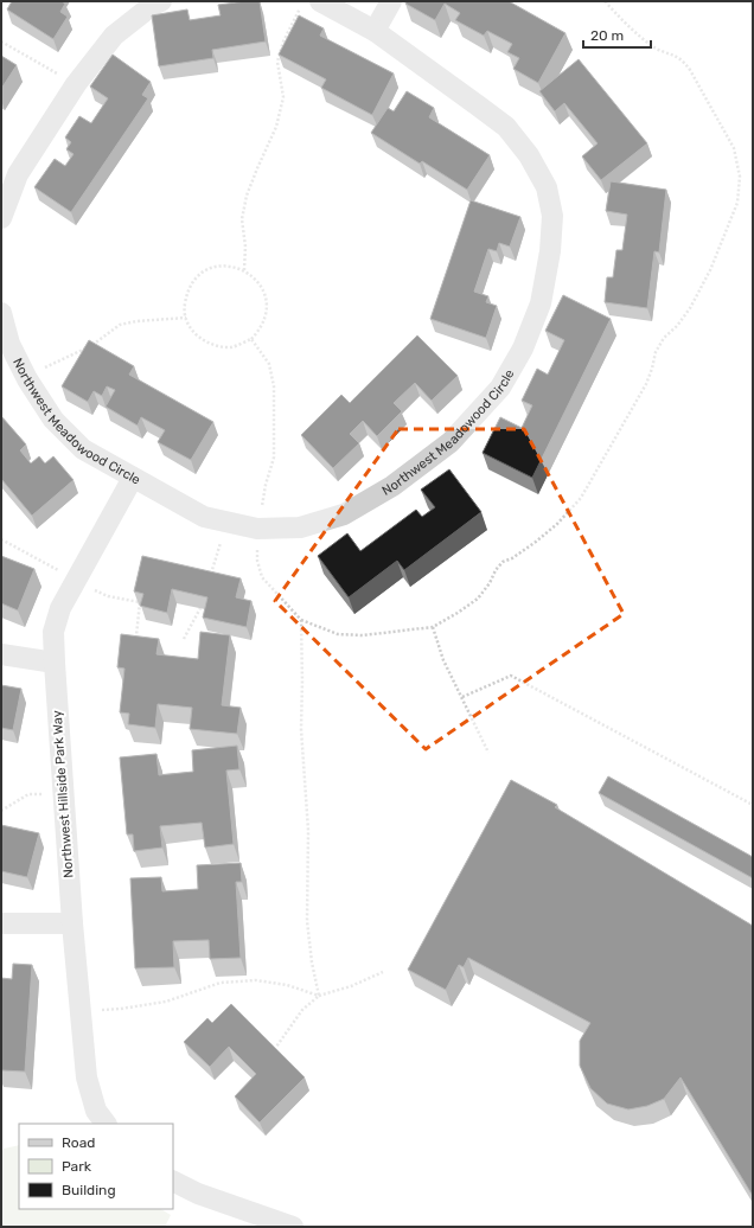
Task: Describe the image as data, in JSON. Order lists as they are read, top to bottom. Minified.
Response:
{"streets":{"street":["Northwest Meadowood Circle","Northwest Hillside Park Way"]},"crossings":[["Northwest Meadowood Circle","Northwest Hillside Park Way"]],"legend":["Road","Park","Building"],"scale_bar":"20 m"}
